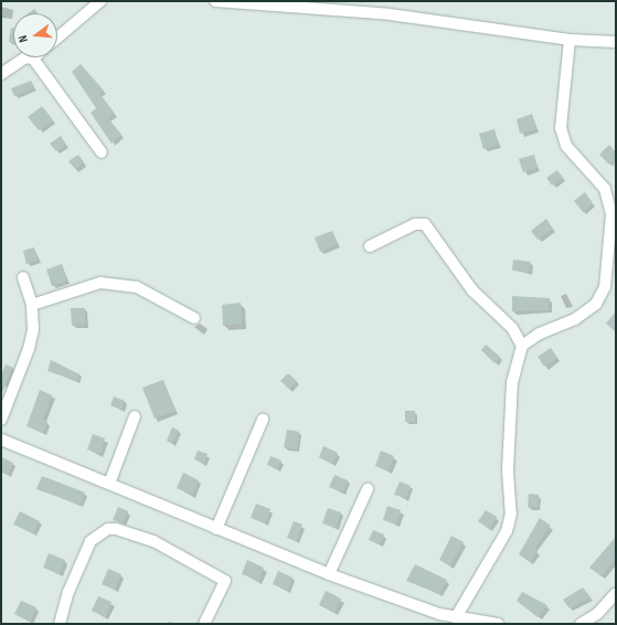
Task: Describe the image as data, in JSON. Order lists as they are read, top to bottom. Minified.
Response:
{"north":"left"}
